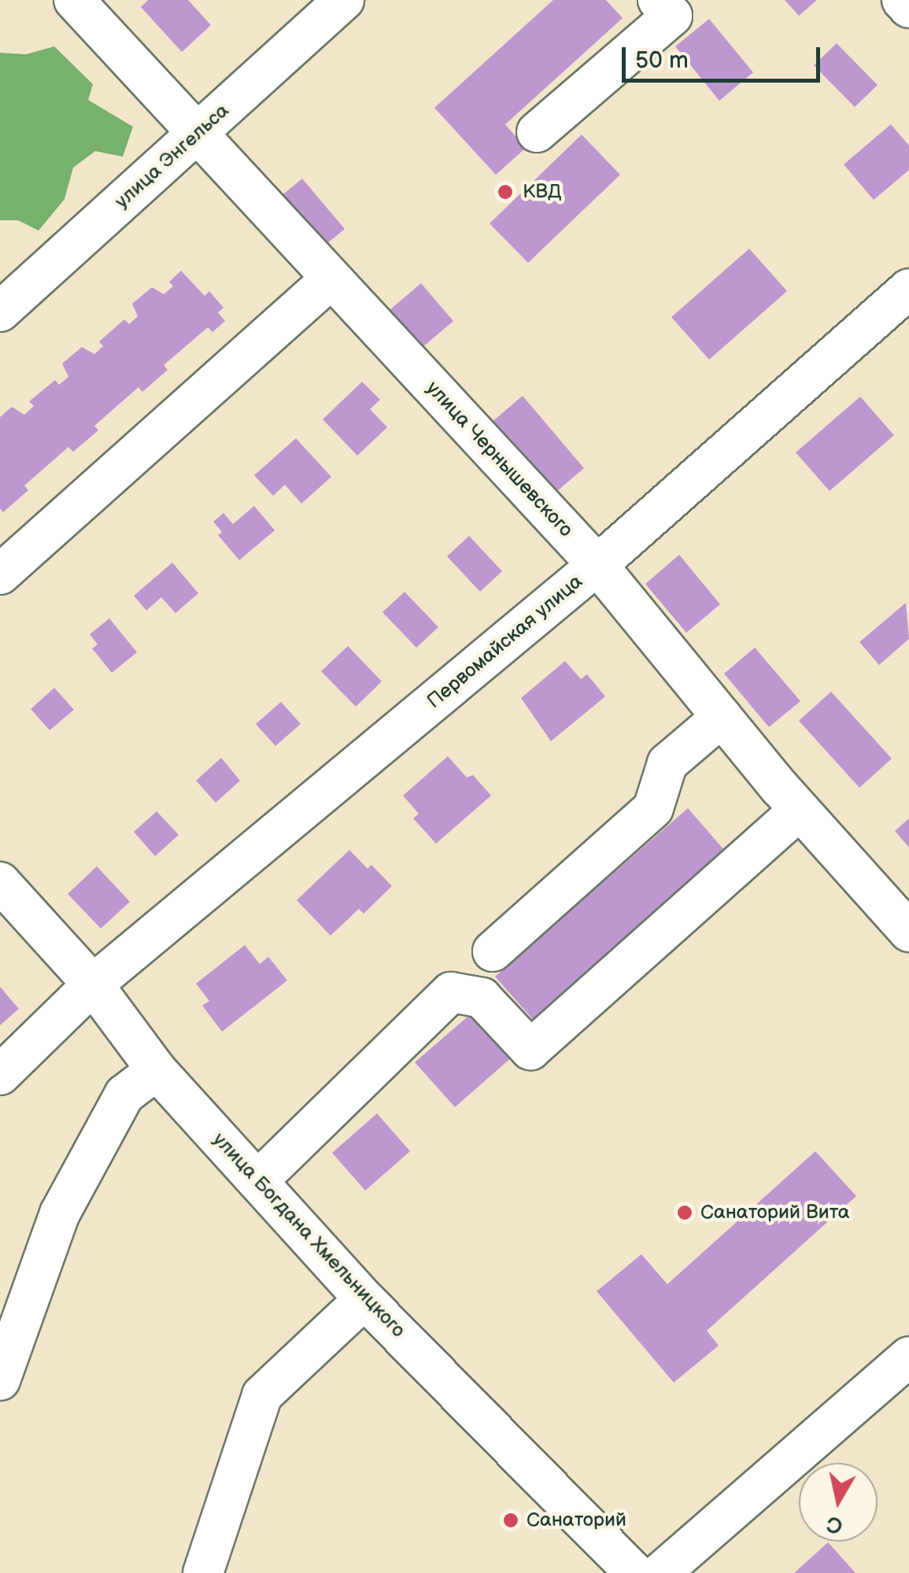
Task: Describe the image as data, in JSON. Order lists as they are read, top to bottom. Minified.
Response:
{"streets":{"street":["улица Энгельса","улица Чернышевского","Первомайская улица","улица Богдана Хмельницкого"]},"crossings":[["улица Энгельса","улица Чернышевского"],["улица Чернышевского","Первомайская улица"],["Первомайская улица","улица Богдана Хмельницкого"]],"places":["КВД","Санаторий Вита","Санаторий"],"scale_bar":"50 m","north":"bottom"}
